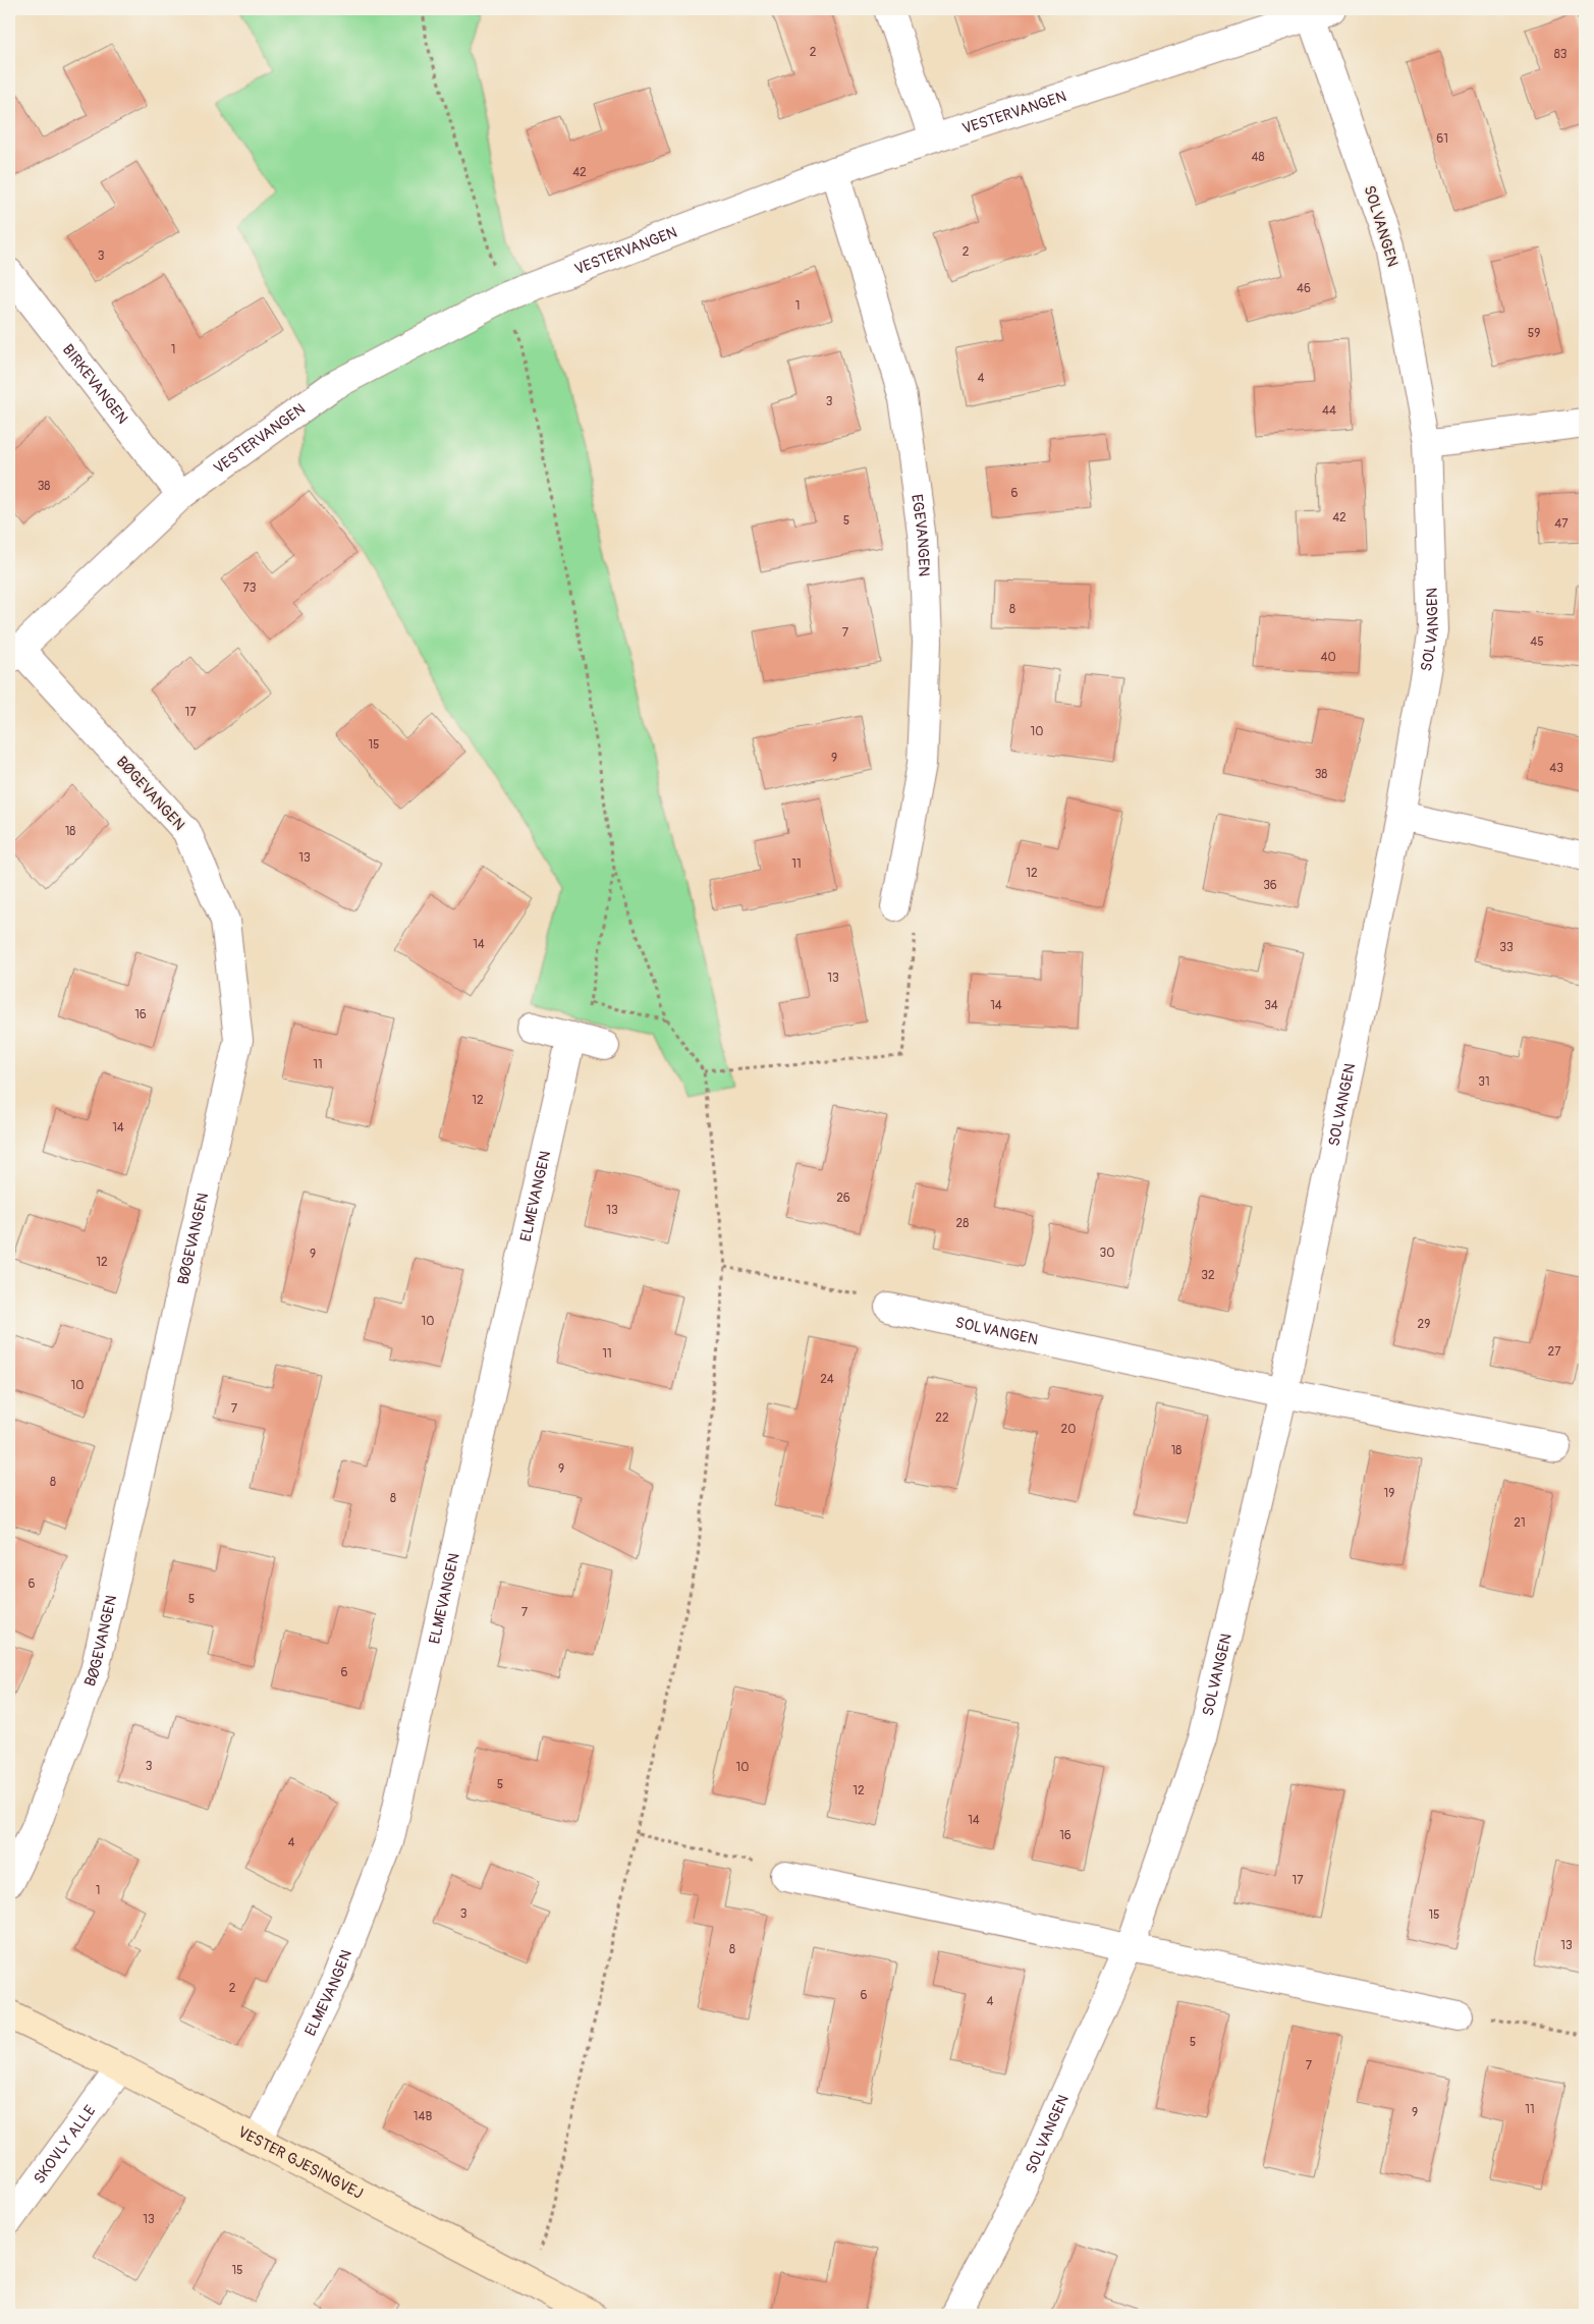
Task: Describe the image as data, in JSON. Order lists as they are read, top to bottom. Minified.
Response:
{"streets":{"street":["VESTERVANGEN","SOLVANGEN","BIRKEVANGEN","EGEVANGEN","BØGEVANGEN","ELMEVANGEN","SKOVLY ALLE","VESTER GJESINGVEJ"]},"crossings":[["VESTERVANGEN","SOLVANGEN"],["VESTERVANGEN","BIRKEVANGEN"],["VESTERVANGEN","EGEVANGEN"],["VESTERVANGEN","BØGEVANGEN"],["ELMEVANGEN","VESTER GJESINGVEJ"],["SKOVLY ALLE","VESTER GJESINGVEJ"]],"house_numbers":["2","83","61","48","42","2","3","46","1","59","1","4","3","44","38","6","42","5","47","73","8","7","45","40","17","10","15","9","43","38","18","13","11","12","36","14","33","13","14","34","16","11","31","12","14","26","13","28","30","9","12","32","10","29","27","11","24","10","7","22","20","18","9","8","19","8","21","6","5","7","6","3","10","5","12","14","16","4","17","1","3","15","13","8","2","6","4","5","7","11","9","14B","13","15"]}
